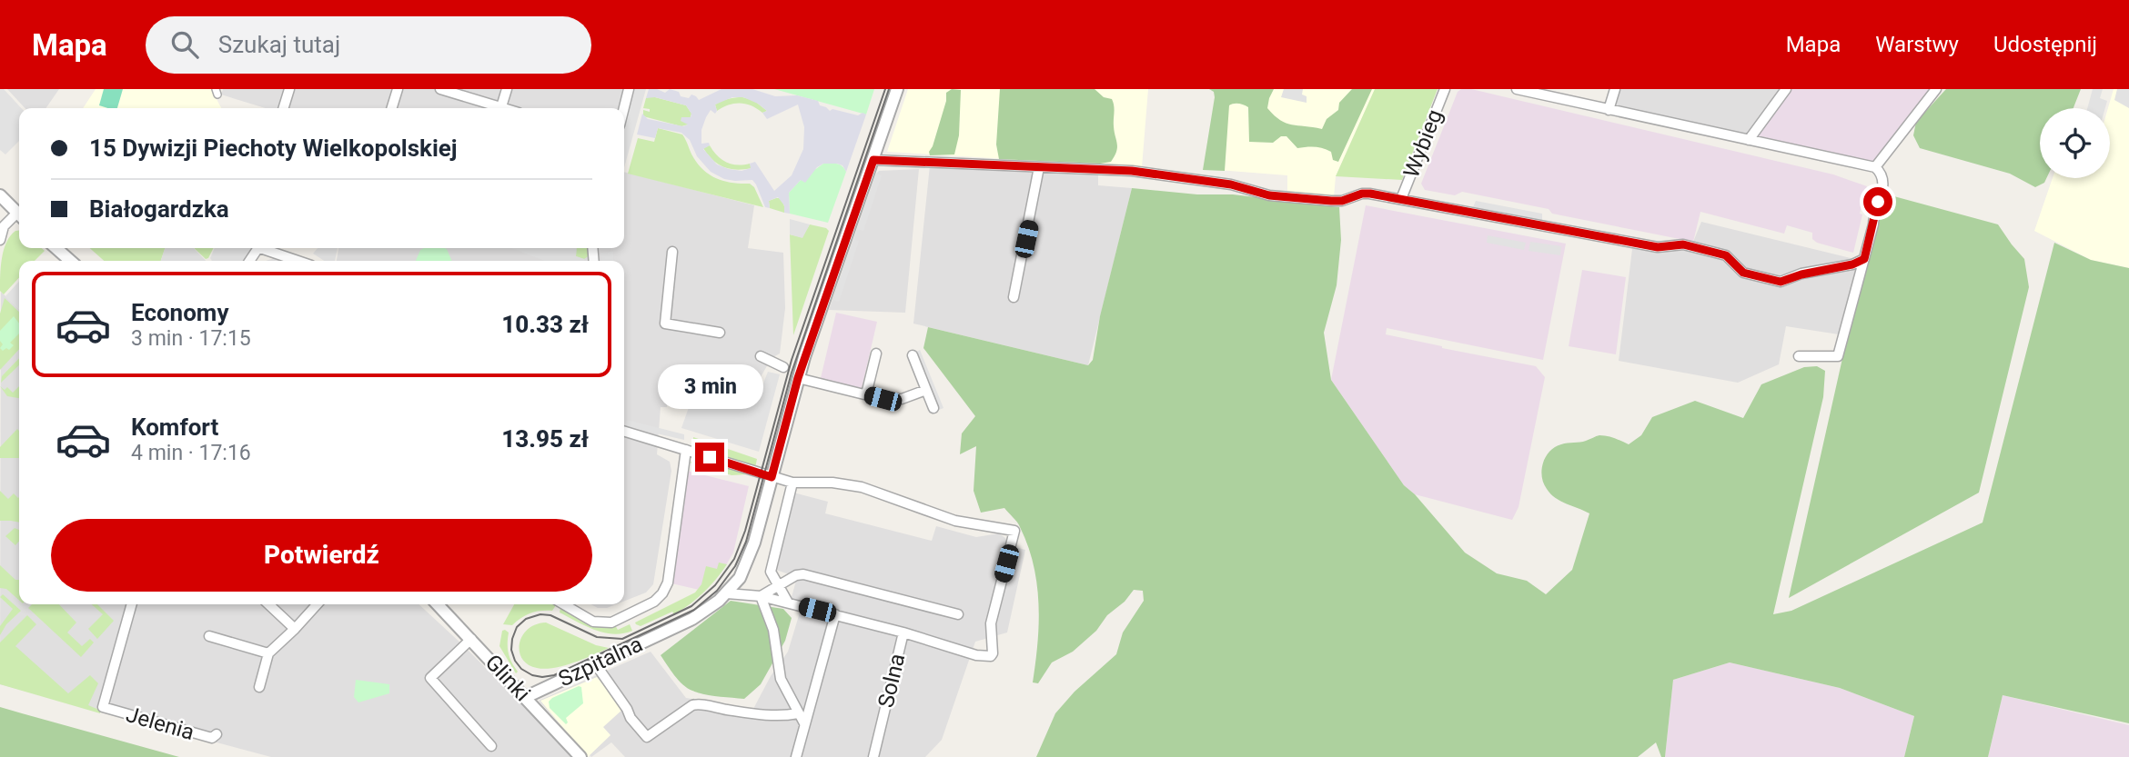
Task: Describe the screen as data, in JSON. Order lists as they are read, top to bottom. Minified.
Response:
{"streets":{"street":["Wybieg","Szpitalna","Glinki","Solna","Jelenia"]},"crossings":[["Szpitalna","Glinki"],["Szpitalna","Solna"]],"page":{"header":"Mapa","search":"Szukaj tutaj","nav":["Mapa","Warstwy","Udostępnij"],"banner":["15 Dywizji Piechoty Wielkopolskiej","Białogardzka"],"list":[{"name":"Economy","note":"3 min · 17:15","value":"10.33 zł"},{"name":"Komfort","note":"4 min · 17:16","value":"13.95 zł"}],"bubble":"3 min","buttons":"Potwierdź"}}
